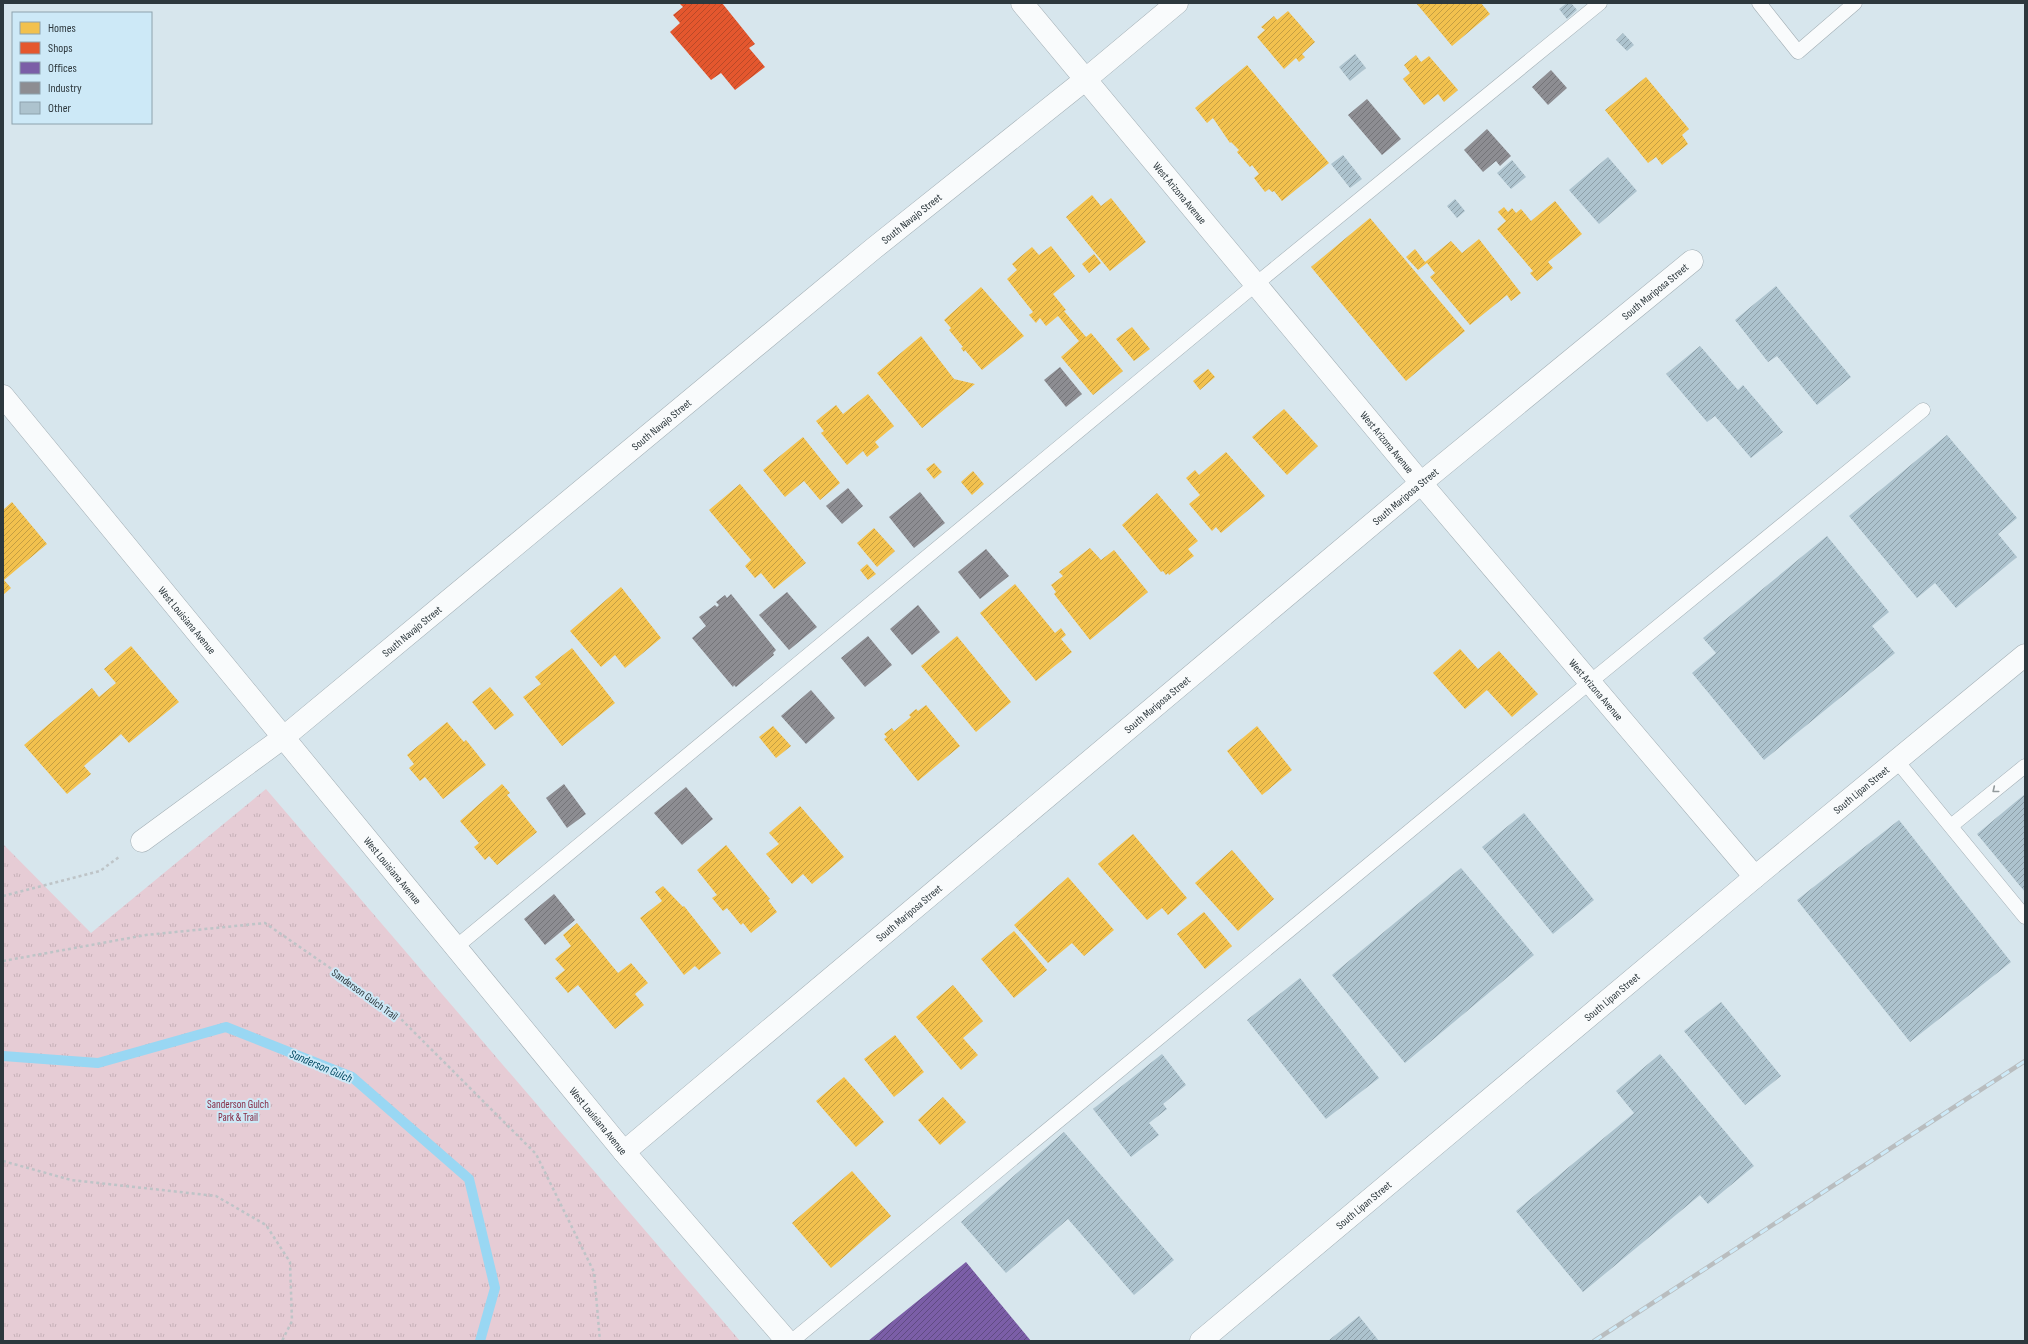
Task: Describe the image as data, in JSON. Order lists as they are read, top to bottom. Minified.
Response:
{"streets":{"street":["West Arizona Avenue","South Navajo Street","South Mariposa Street","West Louisiana Avenue","South Lipan Street"],"path":["Sanderson Gulch Trail"]},"crossings":[["West Arizona Avenue","South Navajo Street"],["West Arizona Avenue","South Mariposa Street"],["West Arizona Avenue","South Lipan Street"],["South Navajo Street","West Louisiana Avenue"],["South Mariposa Street","West Louisiana Avenue"]],"water":["Sanderson Gulch"],"parks":["Sanderson Gulch Park & Trail"],"legend":["Homes","Shops","Offices","Industry","Other"]}
